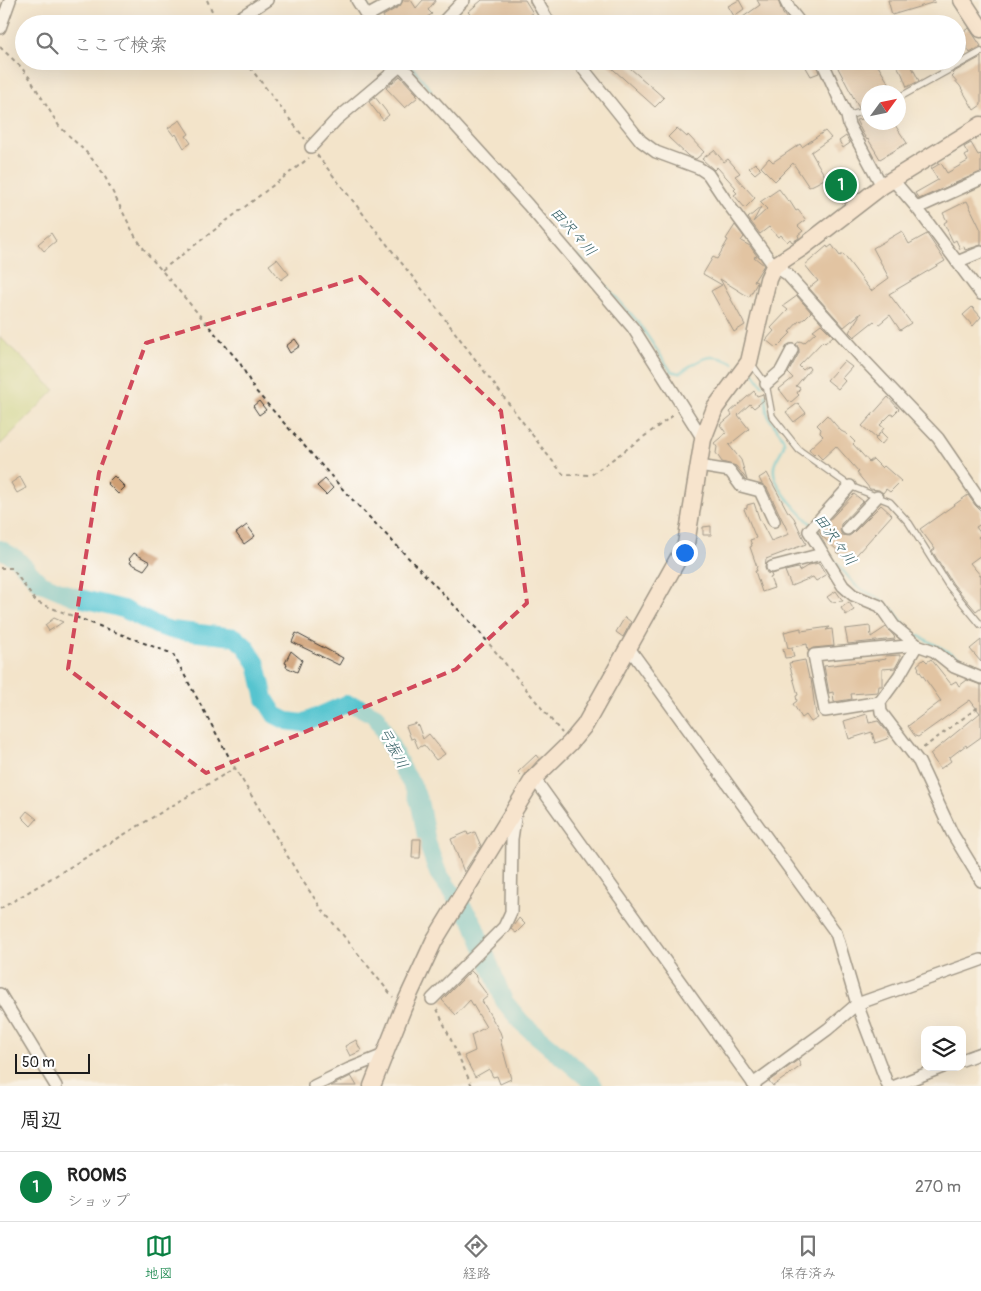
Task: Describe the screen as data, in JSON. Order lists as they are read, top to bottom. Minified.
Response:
{"water":["田沢々川","弓振川"],"scale_bar":"50 m","north":"top right","page":{"search":"ここで検索","pins":"1","scale":"50 m","heading":"周辺","list":[{"mark":"1","name":"ROOMS","note":"ショップ","value":"270 m"}],"nav":["地図","経路","保存済み"]}}
